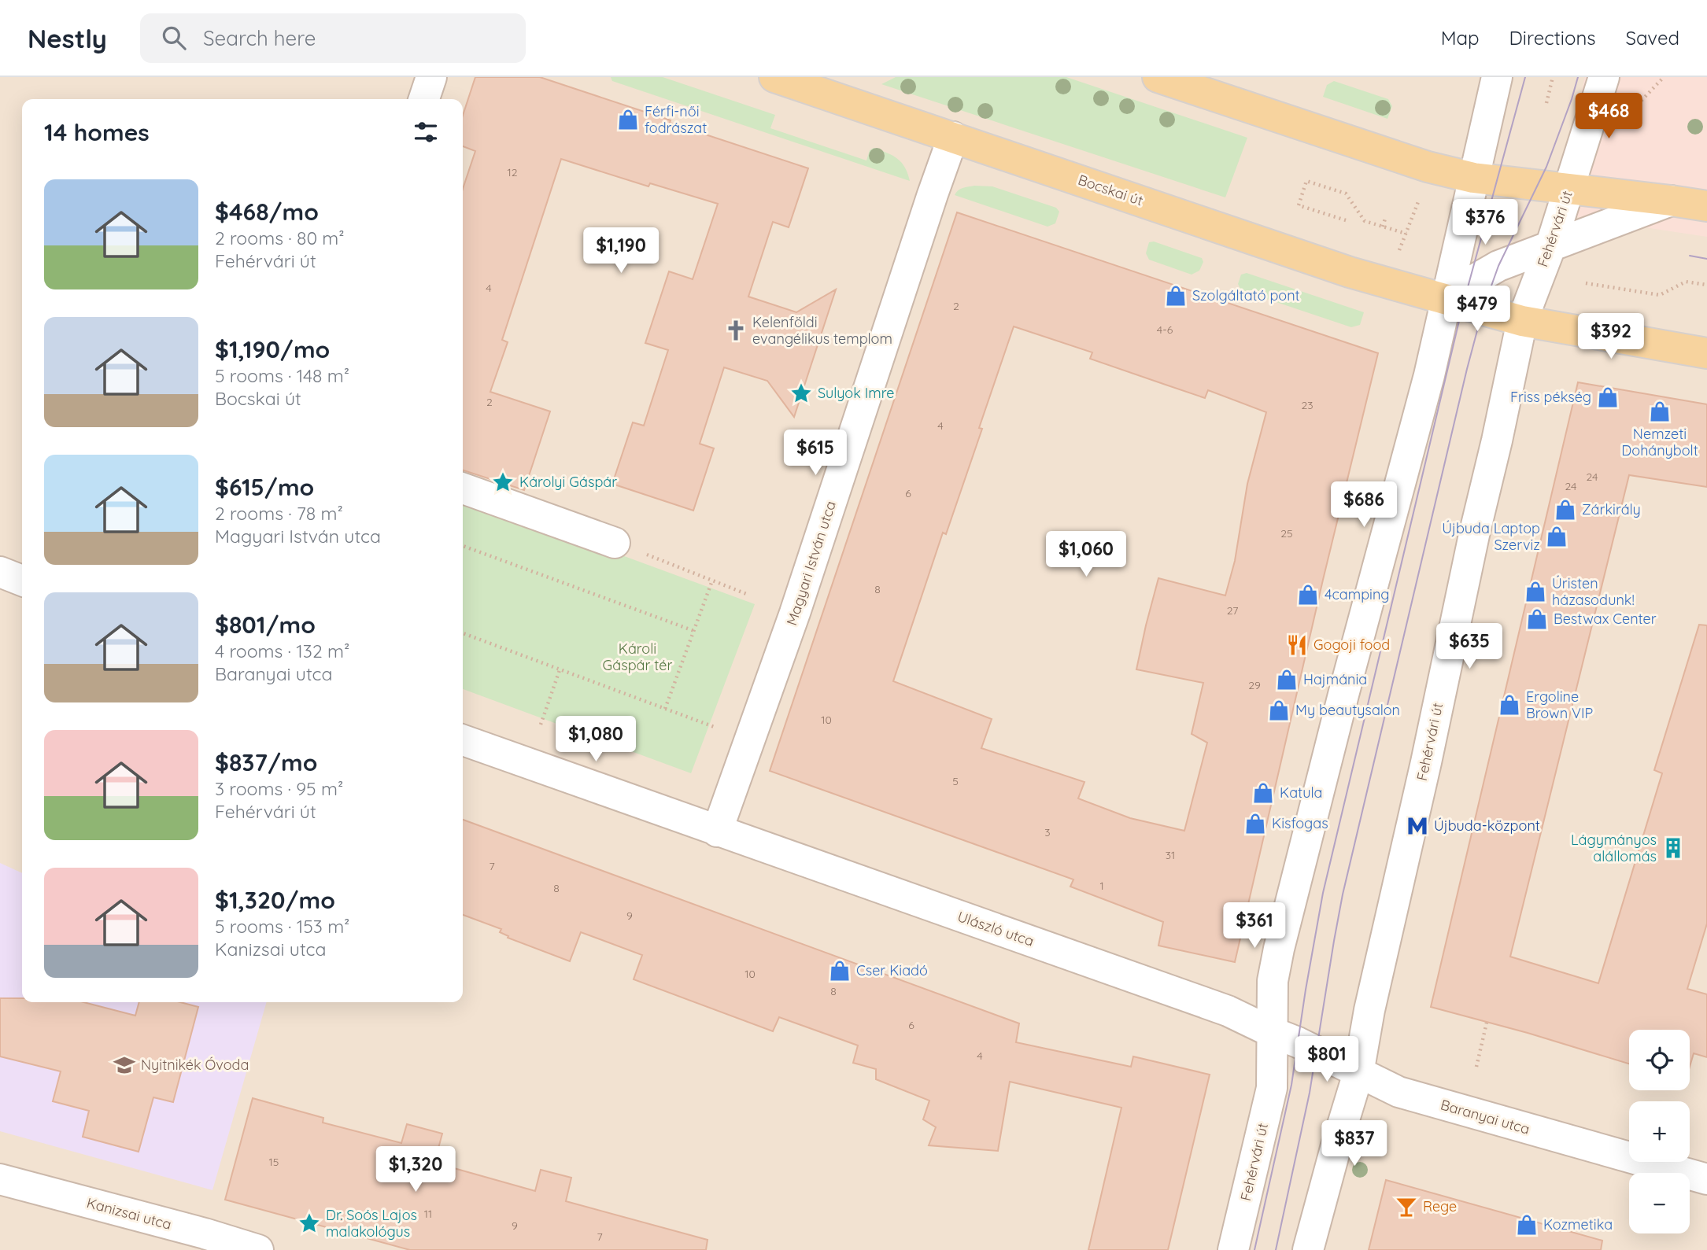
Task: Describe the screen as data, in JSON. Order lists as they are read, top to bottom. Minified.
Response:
{"streets":{"main road":["Bocskai út"],"street":["Fehérvári út","Magyari István utca","Ulászló utca","Baranyai utca","Kanizsai utca"]},"crossings":[["Bocskai út","Fehérvári út"],["Bocskai út","Magyari István utca"],["Fehérvári út","Ulászló utca"],["Fehérvári út","Baranyai utca"],["Magyari István utca","Ulászló utca"],["Ulászló utca","Baranyai utca"]],"parks":["Károli Gáspár tér"],"places":{"shop":["Férfi-női fodrászat","Szolgáltató pont","Friss pékség","Nemzeti Dohánybolt","Zárkirály","Újbuda Laptop Szerviz","Úristen házasodunk!","4camping","Bestwax Center","Hajmánia","Ergoline Brown VIP","My beautysalon","Katula","Kisfogas","Cser Kiadó","Kozmetika"],"church":["Kelenföldi evangélikus templom"],"place":["Sulyok Imre","Károlyi Gáspár","Dr. Soós Lajos malakológus"],"restaurant":["Gogoji food"],"metro station":["Újbuda-központ"],"building":["Lágymányos alállomás"],"school or university":["Nyitnikék Óvoda"],"bar":["Rege"]},"house_numbers":["12","4","2","4-6","2","23","4","24","24","6","25","8","27","29","10","5","3","31","7","1","8","9","10","8","6","4","15","11","9","7"],"page":{"header":"Nestly","search":"Search here","nav":["Map","Directions","Saved"],"price":["$468","$376","$1,190","$479","$392","$615","$686","$1,060","$635","$1,080","$361","$801","$837","$1,320"],"heading":"14 homes","list":[{"name":"$468/mo","note":"2 rooms · 80 m² · Fehérvári út"},{"name":"$1,190/mo","note":"5 rooms · 148 m² · Bocskai út"},{"name":"$615/mo","note":"2 rooms · 78 m² · Magyari István utca"},{"name":"$801/mo","note":"4 rooms · 132 m² · Baranyai utca"},{"name":"$837/mo","note":"3 rooms · 95 m² · Fehérvári út"},{"name":"$1,320/mo","note":"5 rooms · 153 m² · Kanizsai utca"}],"map_buttons":["+","−"]}}
